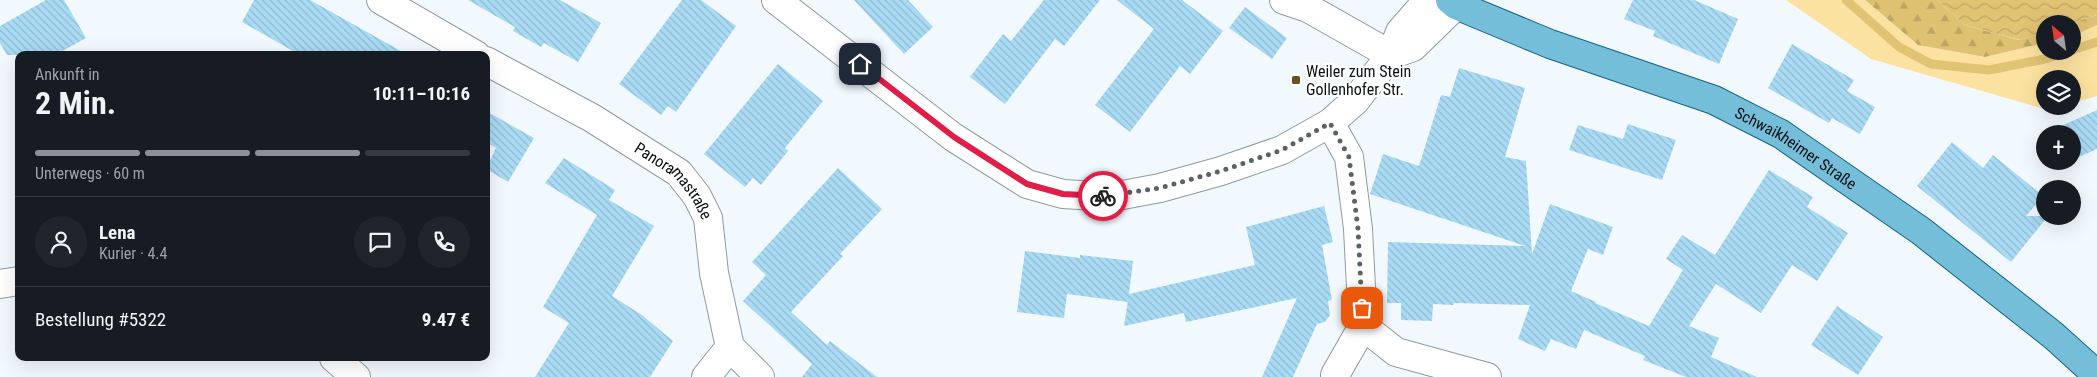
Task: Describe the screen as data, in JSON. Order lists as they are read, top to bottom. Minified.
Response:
{"streets":{"main road":["Schwaikheimer Straße"],"street":["Panoramastraße"]},"places":{"transit":["Weiler zum Stein Gollenhofer Str."]},"north":"top left","page":{"map_buttons":["+","−"],"heading":["2 Min.","Ankunft in","10:11–10:16"],"panel":["Lena","Kurier · 4.4","Bestellung #5322","9.47 €"],"bar":"Unterwegs · 60 m"}}
